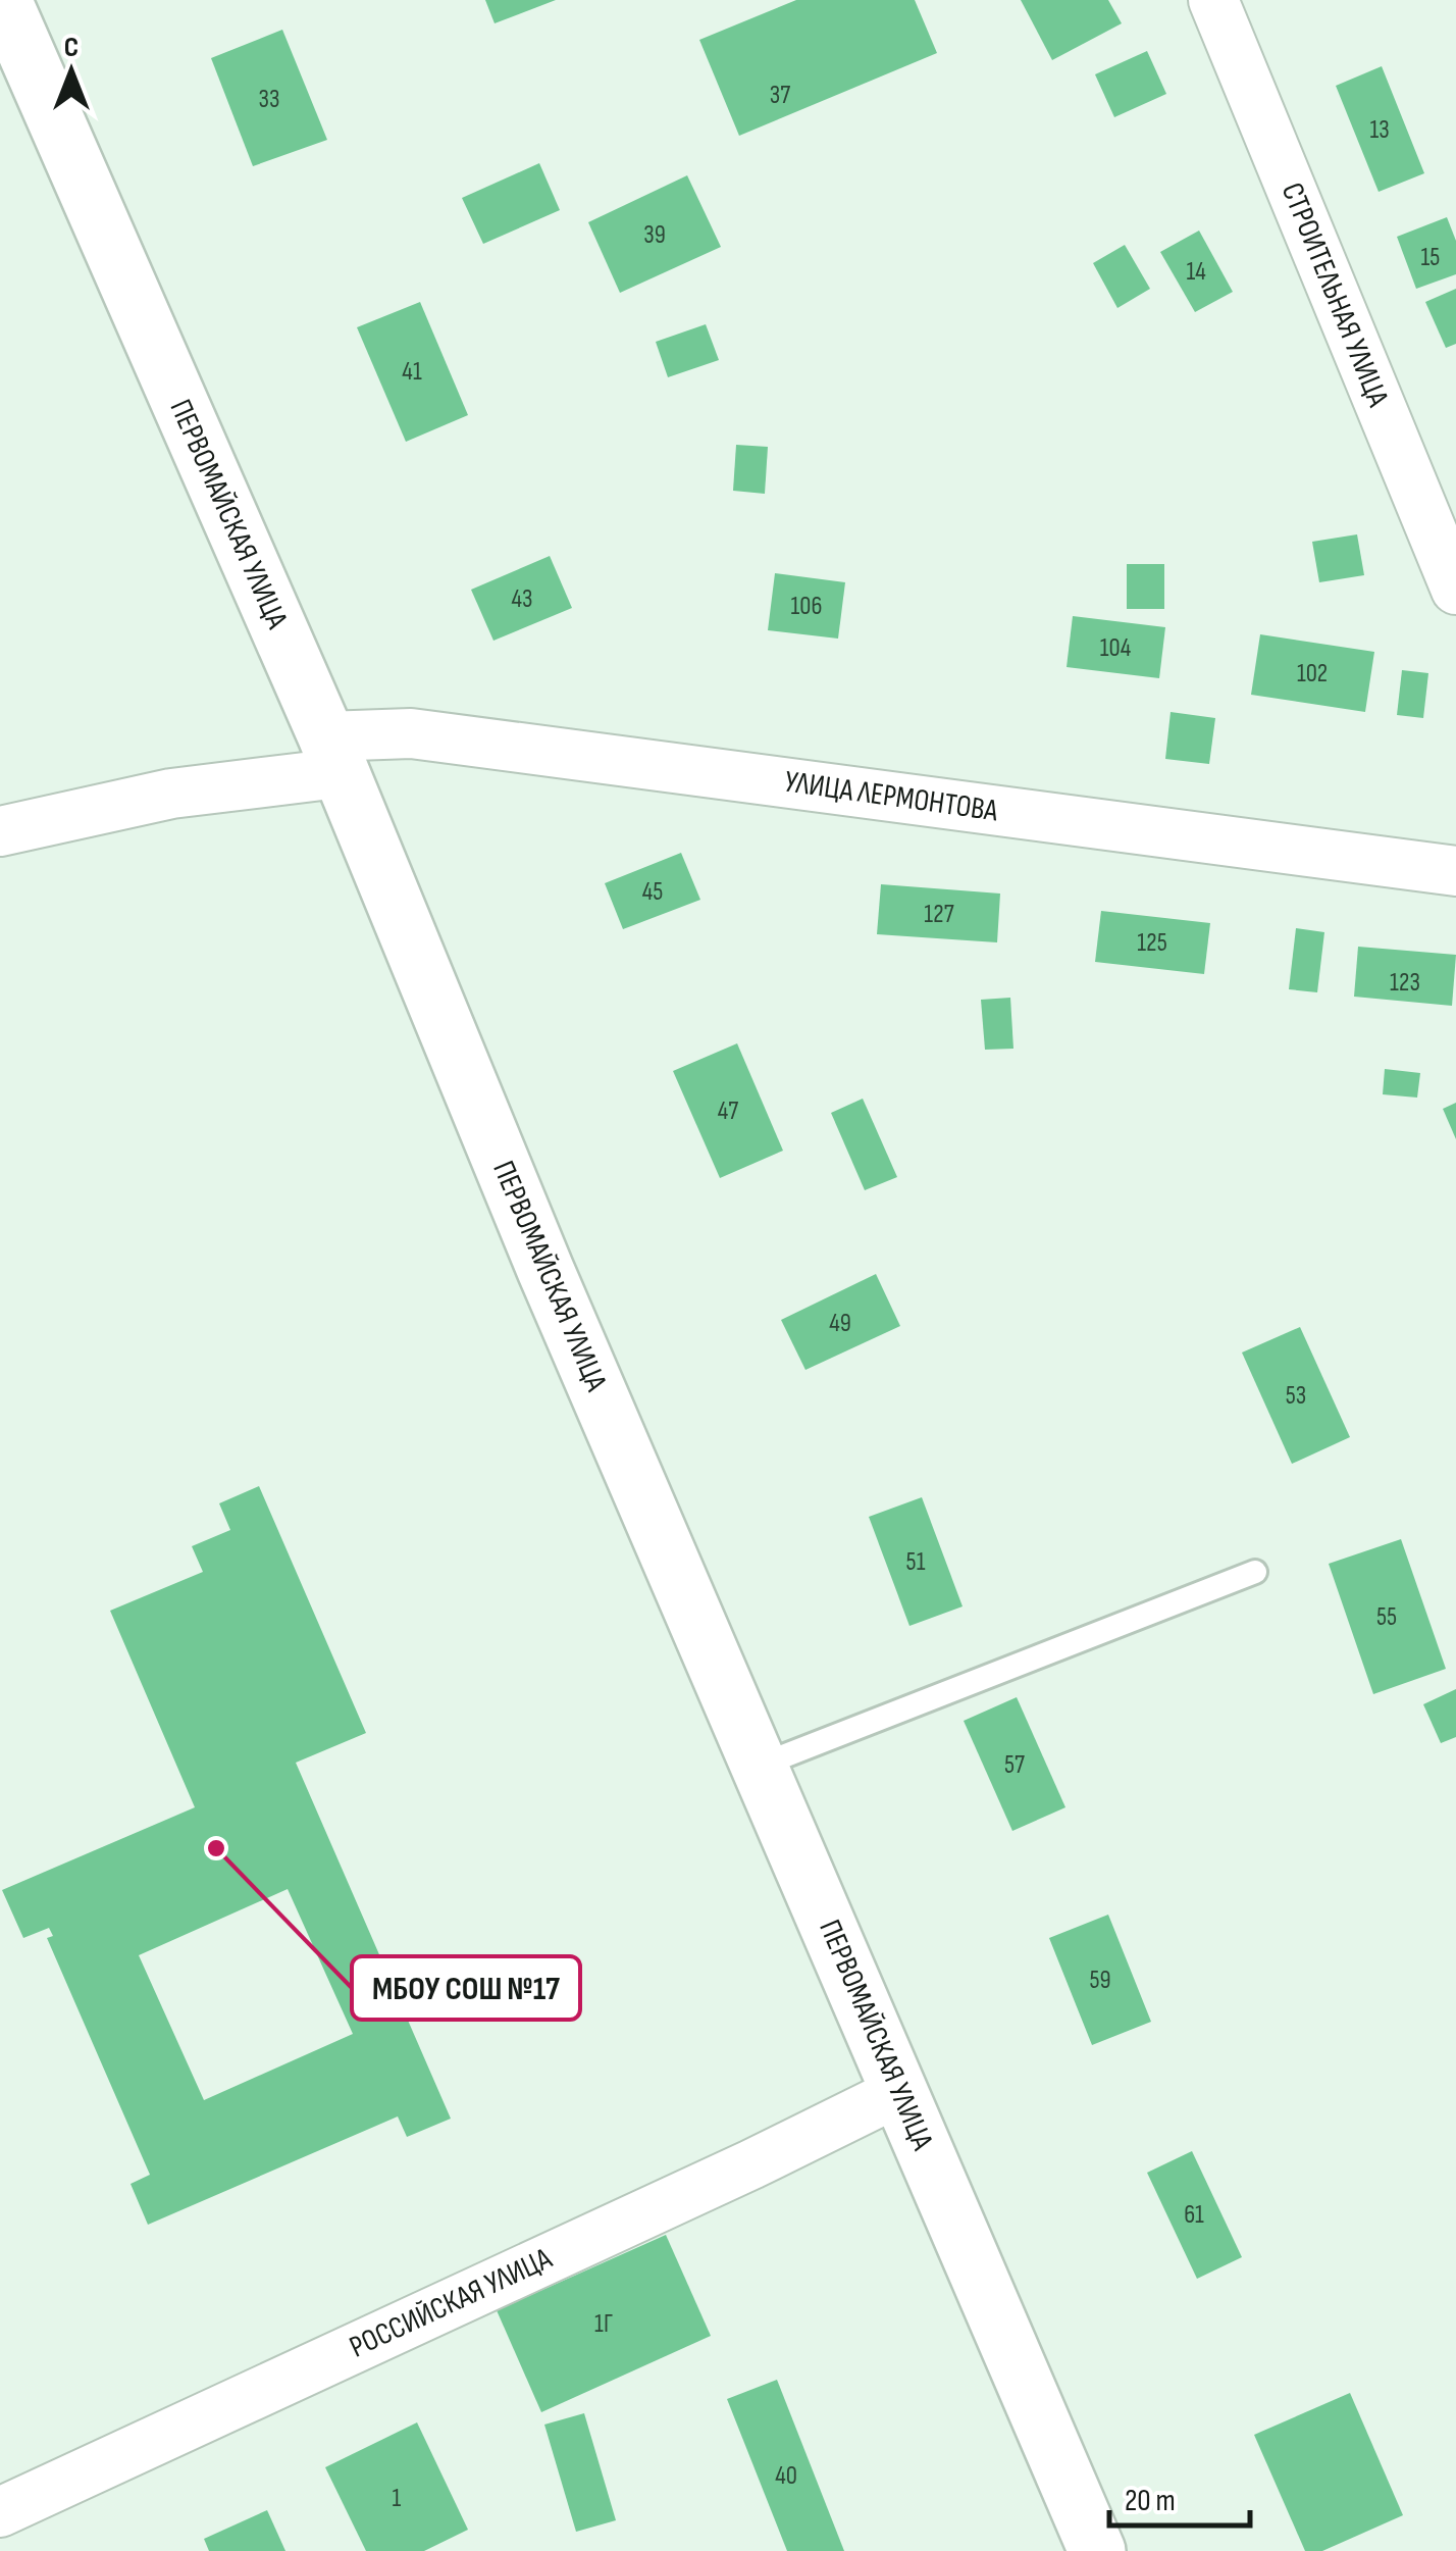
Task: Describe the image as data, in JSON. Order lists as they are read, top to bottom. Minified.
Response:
{"streets":{"street":["СТРОИТЕЛЬНАЯ УЛИЦА","ПЕРВОМАЙСКАЯ УЛИЦА","УЛИЦА ЛЕРМОНТОВА","РОССИЙСКАЯ УЛИЦА"]},"crossings":[["ПЕРВОМАЙСКАЯ УЛИЦА","УЛИЦА ЛЕРМОНТОВА"],["ПЕРВОМАЙСКАЯ УЛИЦА","РОССИЙСКАЯ УЛИЦА"]],"places":["МБОУ СОШ №17"],"house_numbers":["37","33","13","39","15","14","41","43","106","104","102","45","127","125","123","47","49","53","51","55","57","59","61","1Г","40","1"],"scale_bar":"20 m","north":"top"}
